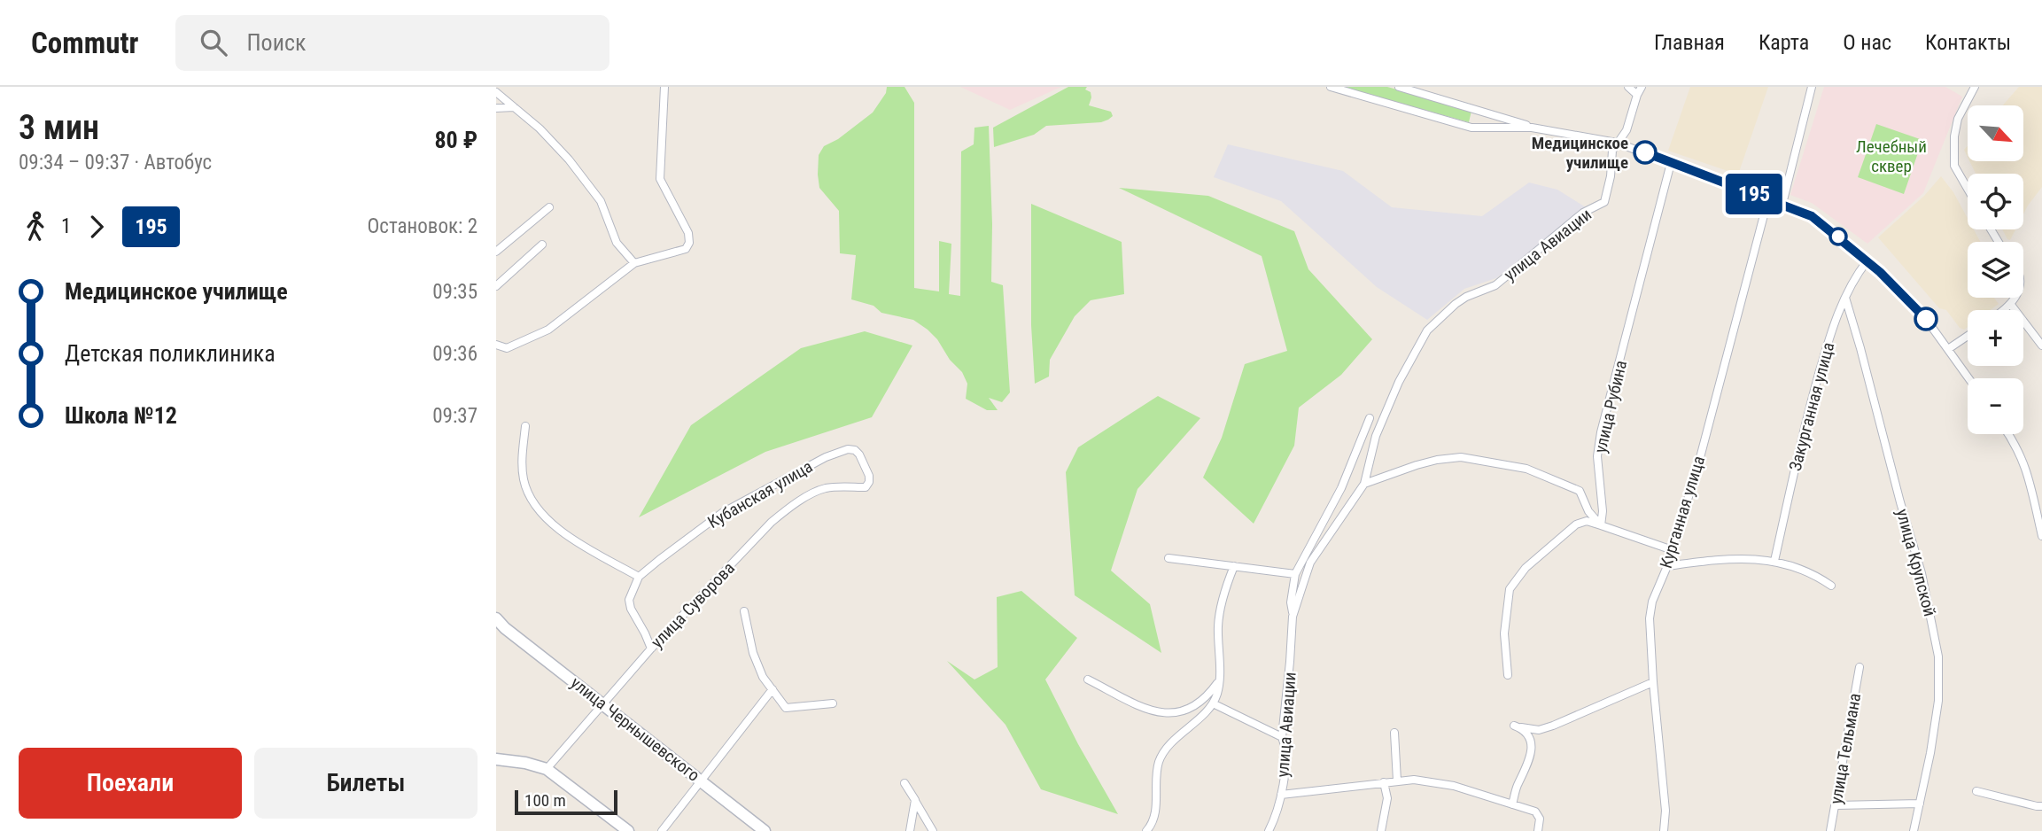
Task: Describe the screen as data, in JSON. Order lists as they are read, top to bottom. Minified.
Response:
{"streets":{"street":["улица Авиации","улица Рубина","Закурганная улица","Кубанская улица","Курганная улица","улица Крупской","улица Суворова","улица Чернышевского","улица Тельмана"]},"crossings":[["Закурганная улица","улица Крупской"],["Кубанская улица","улица Суворова"],["улица Суворова","улица Чернышевского"]],"parks":["Лечебный сквер"],"places":["Медицинское училище"],"lines":["bus line 195"],"scale_bar":"100 m","north":"bottom right","page":{"header":"Commutr","search":"Поиск","nav":["Главная","Карта","О нас","Контакты"],"heading":["3 мин","09:34 – 09:37 · Автобус","80 ₽"],"on_map":"195","map_buttons":["+","−"],"legs":["1","195","Остановок: 2"],"list":[{"name":"Медицинское училище","value":"09:35"},{"name":"Детская поликлиника","value":"09:36"},{"name":"Школа №12","value":"09:37"}],"buttons":["Поехали","Билеты"],"scale":"100 m"}}
